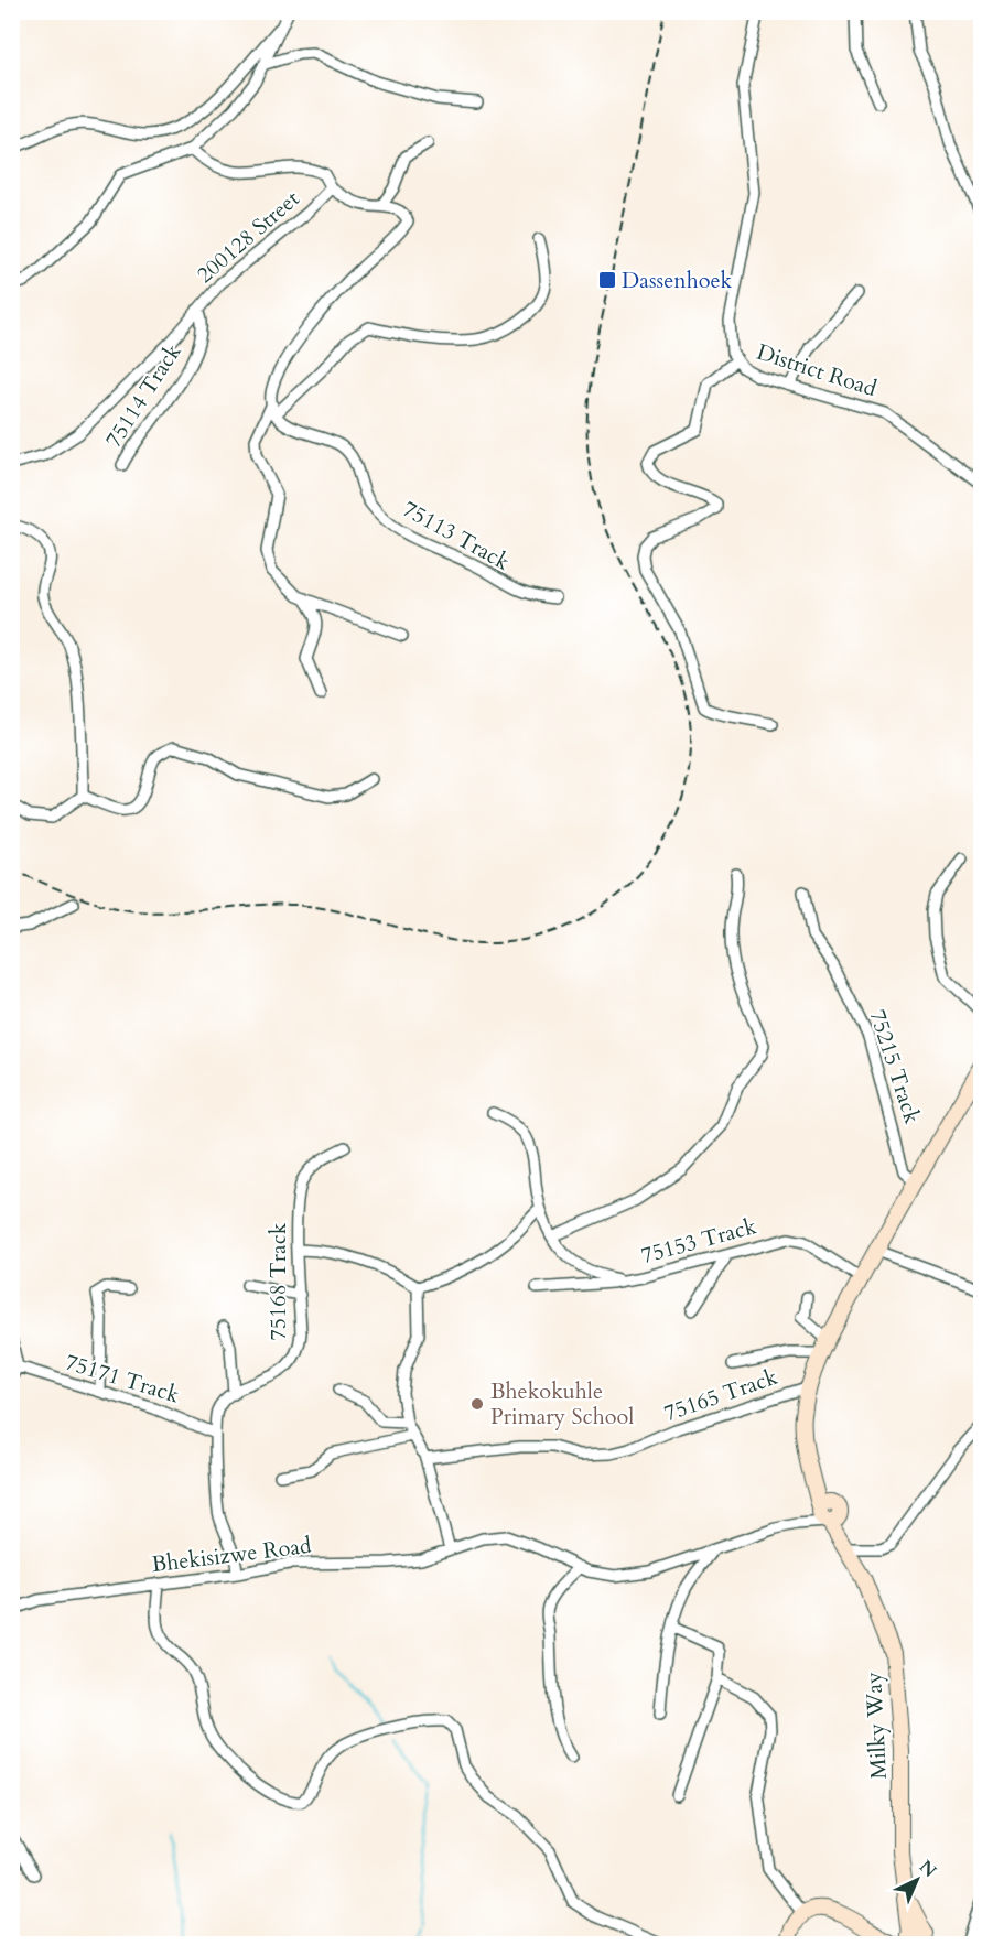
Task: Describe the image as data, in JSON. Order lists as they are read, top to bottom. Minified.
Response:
{"streets":{"street":["200128 Street","District Road","75114 Track","75113 Track","75215 Track","75153 Track","75168 Track","75171 Track","75165 Track","Bhekisizwe Road","Milky Way"]},"crossings":[["200128 Street","75114 Track"],["75215 Track","Milky Way"],["75153 Track","Milky Way"],["75165 Track","Milky Way"],["Bhekisizwe Road","Milky Way"]],"places":{"transit":["Dassenhoek"],"other":["Bhekokuhle Primary School"]},"north":"top right"}
